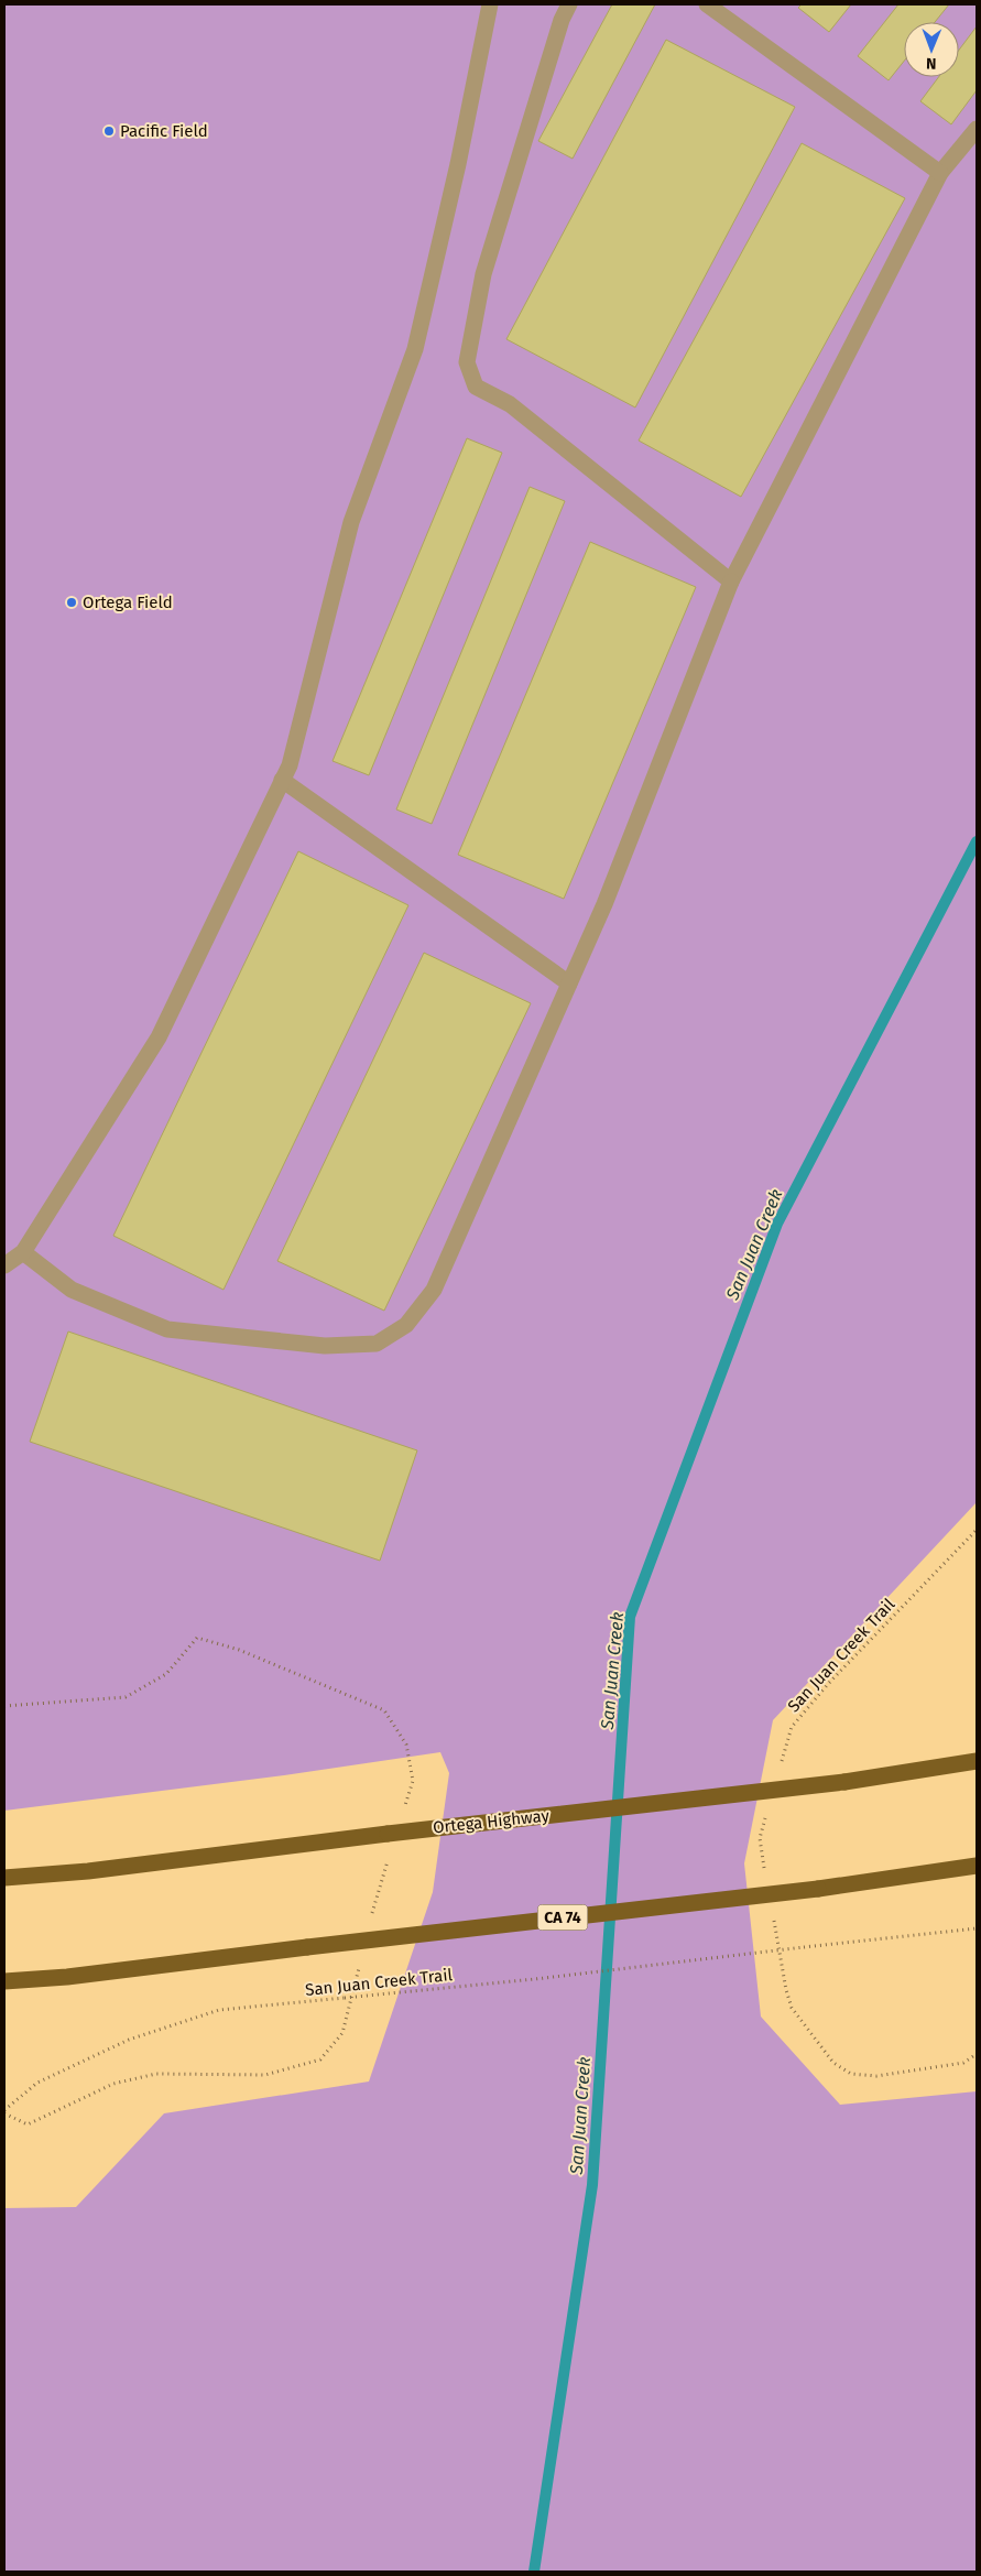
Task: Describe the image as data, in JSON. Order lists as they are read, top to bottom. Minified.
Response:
{"streets":{"main road":["Ortega Highway","CA 74"],"path":["San Juan Creek Trail"]},"water":["San Juan Creek"],"places":["Pacific Field","Ortega Field"],"north":"bottom"}
